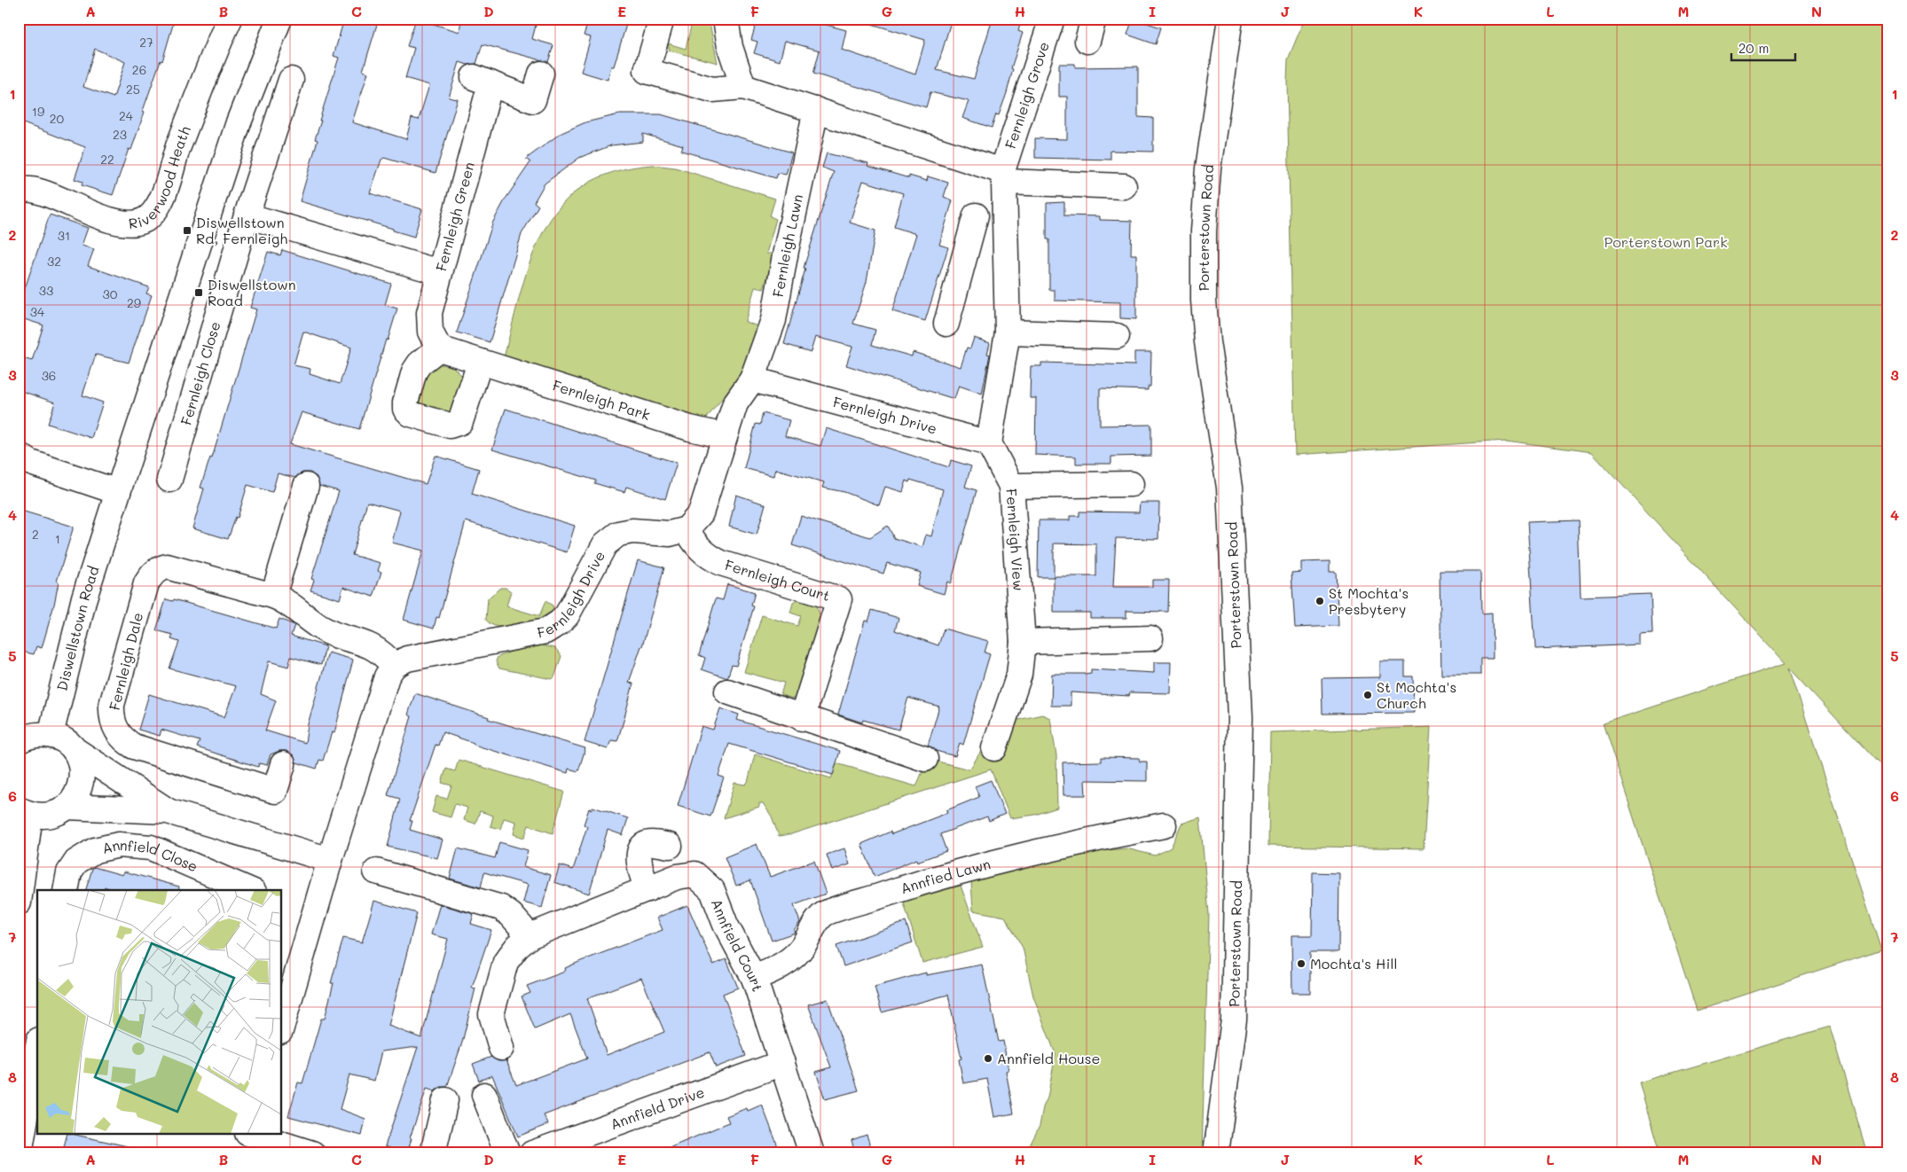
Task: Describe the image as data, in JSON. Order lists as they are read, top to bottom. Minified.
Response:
{"streets":{"street":["Fernleigh Grove","Riverwood Heath","Fernleigh Green","Porterstown Road","Fernleigh Lawn","Fernleigh Close","Fernleigh Park","Fernleigh Drive","Fernleigh View","Fernleigh Court","Diswellstown Road","Fernleigh Dale","Annfield Close","Annfied Lawn","Annfield Court","Annfield Drive"]},"crossings":[["Fernleigh Green","Fernleigh Park"],["Fernleigh Lawn","Fernleigh Drive"],["Fernleigh Drive","Fernleigh View"],["Fernleigh Drive","Fernleigh Court"],["Fernleigh Drive","Fernleigh Dale"],["Annfied Lawn","Annfield Court"],["Annfield Court","Annfield Drive"]],"parks":["Porterstown Park"],"places":{"transit":["Diswellstown Rd, Fernleigh","Diswellstown Road"],"other":["St Mochta's Presbytery","St Mochta's Church","Mochta's Hill","Annfield House"]},"house_numbers":["27","26","25","19","24","20","23","22","31","32","33","30","29","34","36","2","1"],"scale_bar":"20 m","grid":{"columns":["A","B","C","D","E","F","G","H","I","J","K","L","M","N"],"rows":["1","2","3","4","5","6","7","8"]}}
